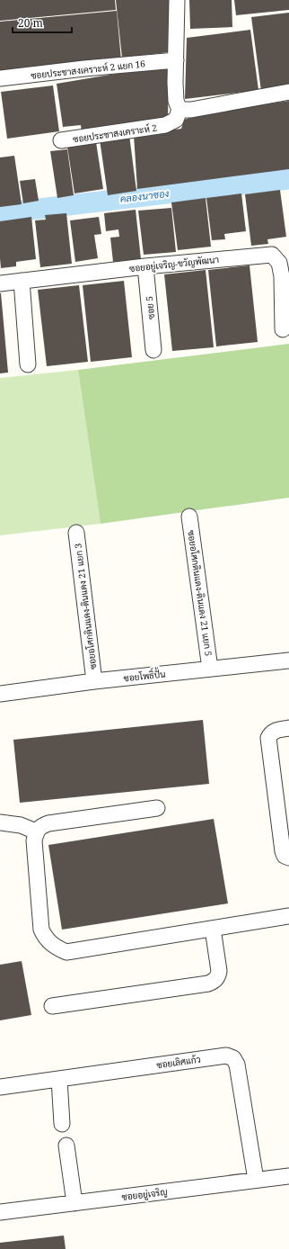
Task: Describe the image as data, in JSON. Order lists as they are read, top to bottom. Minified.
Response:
{"streets":{"street":["ซอยประชาสงเคราะห์ 2 แยก 16","ซอยประชาสงเคราะห์ 2","ซอยอยู่เจริญ-ขวัญพัฒนา","ซอย 5","ซอยอโศกดินแดง-ดินแดง 21 แยก 5","ซอยอโศกดินแดง-ดินแดง 21 แยก 3","ซอยโพธิ์ปั้น","ซอยเลิศแก้ว","ซอยอยู่เจริญ"]},"crossings":[["ซอยอยู่เจริญ-ขวัญพัฒนา","ซอย 5"],["ซอยอโศกดินแดง-ดินแดง 21 แยก 5","ซอยโพธิ์ปั้น"],["ซอยอโศกดินแดง-ดินแดง 21 แยก 3","ซอยโพธิ์ปั้น"],["ซอยเลิศแก้ว","ซอยอยู่เจริญ"]],"water":["คลองนาซอง"],"scale_bar":"20 m"}
